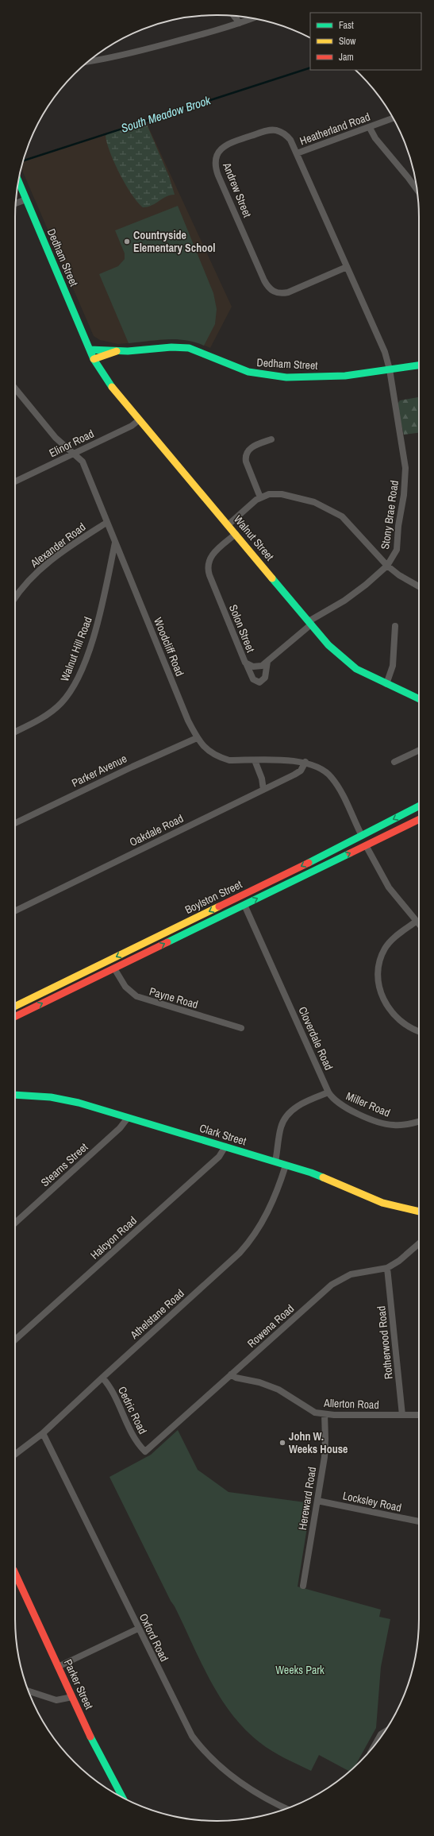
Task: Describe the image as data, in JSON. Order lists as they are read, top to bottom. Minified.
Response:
{"streets":{"main road":["Dedham Street","Walnut Street","Boylston Street","Clark Street","Parker Street"],"street":["Heatherland Road","Andrew Street","Elinor Road","Stony Brae Road","Alexander Road","Solon Street","Woodcliff Road","Walnut Hill Road","Parker Avenue","Oakdale Road","Payne Road","Cloverdale Road","Miller Road","Stearns Street","Halcyon Road","Athelstane Road","Rowena Road","Rotherwood Road","Allerton Road","Cedric Road","Hereward Road","Locksley Road","Oxford Road"]},"crossings":[["Heatherland Road","Andrew Street"],["Andrew Street","Dedham Street"],["Andrew Street","Stony Brae Road"],["Dedham Street","Stony Brae Road"],["Dedham Street","Walnut Street"],["Elinor Road","Walnut Street"],["Elinor Road","Woodcliff Road"],["Stony Brae Road","Walnut Street"],["Stony Brae Road","Solon Street"],["Walnut Street","Solon Street"],["Alexander Road","Woodcliff Road"],["Woodcliff Road","Walnut Hill Road"],["Woodcliff Road","Parker Avenue"],["Woodcliff Road","Oakdale Road"],["Woodcliff Road","Boylston Street"],["Boylston Street","Payne Road"],["Boylston Street","Cloverdale Road"],["Cloverdale Road","Miller Road"],["Clark Street","Stearns Street"],["Clark Street","Halcyon Road"],["Clark Street","Athelstane Road"],["Athelstane Road","Cedric Road"],["Athelstane Road","Oxford Road"],["Rowena Road","Rotherwood Road"],["Rowena Road","Allerton Road"],["Rowena Road","Cedric Road"],["Rotherwood Road","Allerton Road"],["Allerton Road","Hereward Road"],["Hereward Road","Locksley Road"]],"water":["South Meadow Brook"],"parks":["Weeks Park"],"places":["Countryside Elementary School","John W. Weeks House"],"legend":["Fast","Slow","Jam"]}
